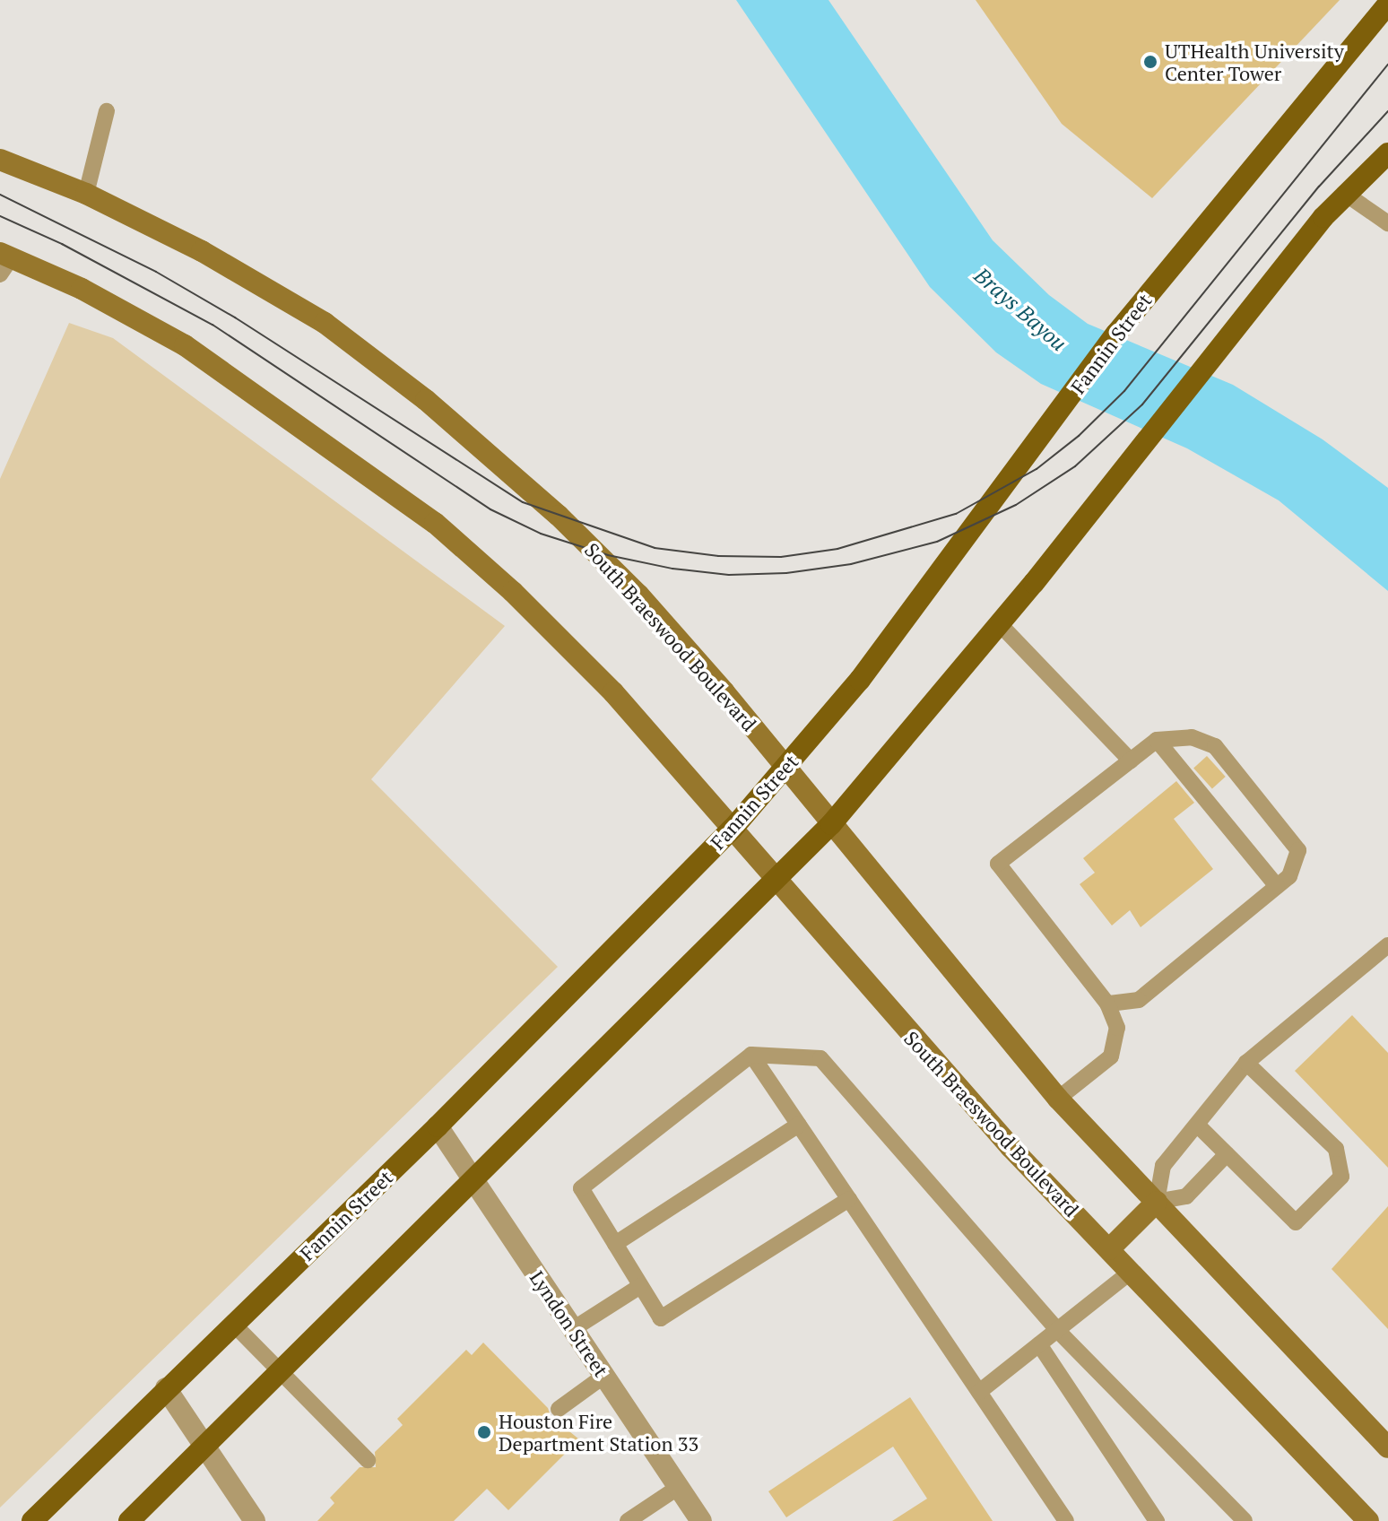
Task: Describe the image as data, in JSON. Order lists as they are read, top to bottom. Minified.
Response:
{"streets":{"main road":["Fannin Street","South Braeswood Boulevard"],"street":["Lyndon Street"]},"crossings":[["Fannin Street","South Braeswood Boulevard"],["Fannin Street","Lyndon Street"]],"water":["Brays Bayou"],"places":["UTHealth University Center Tower","Houston Fire Department Station 33"]}
